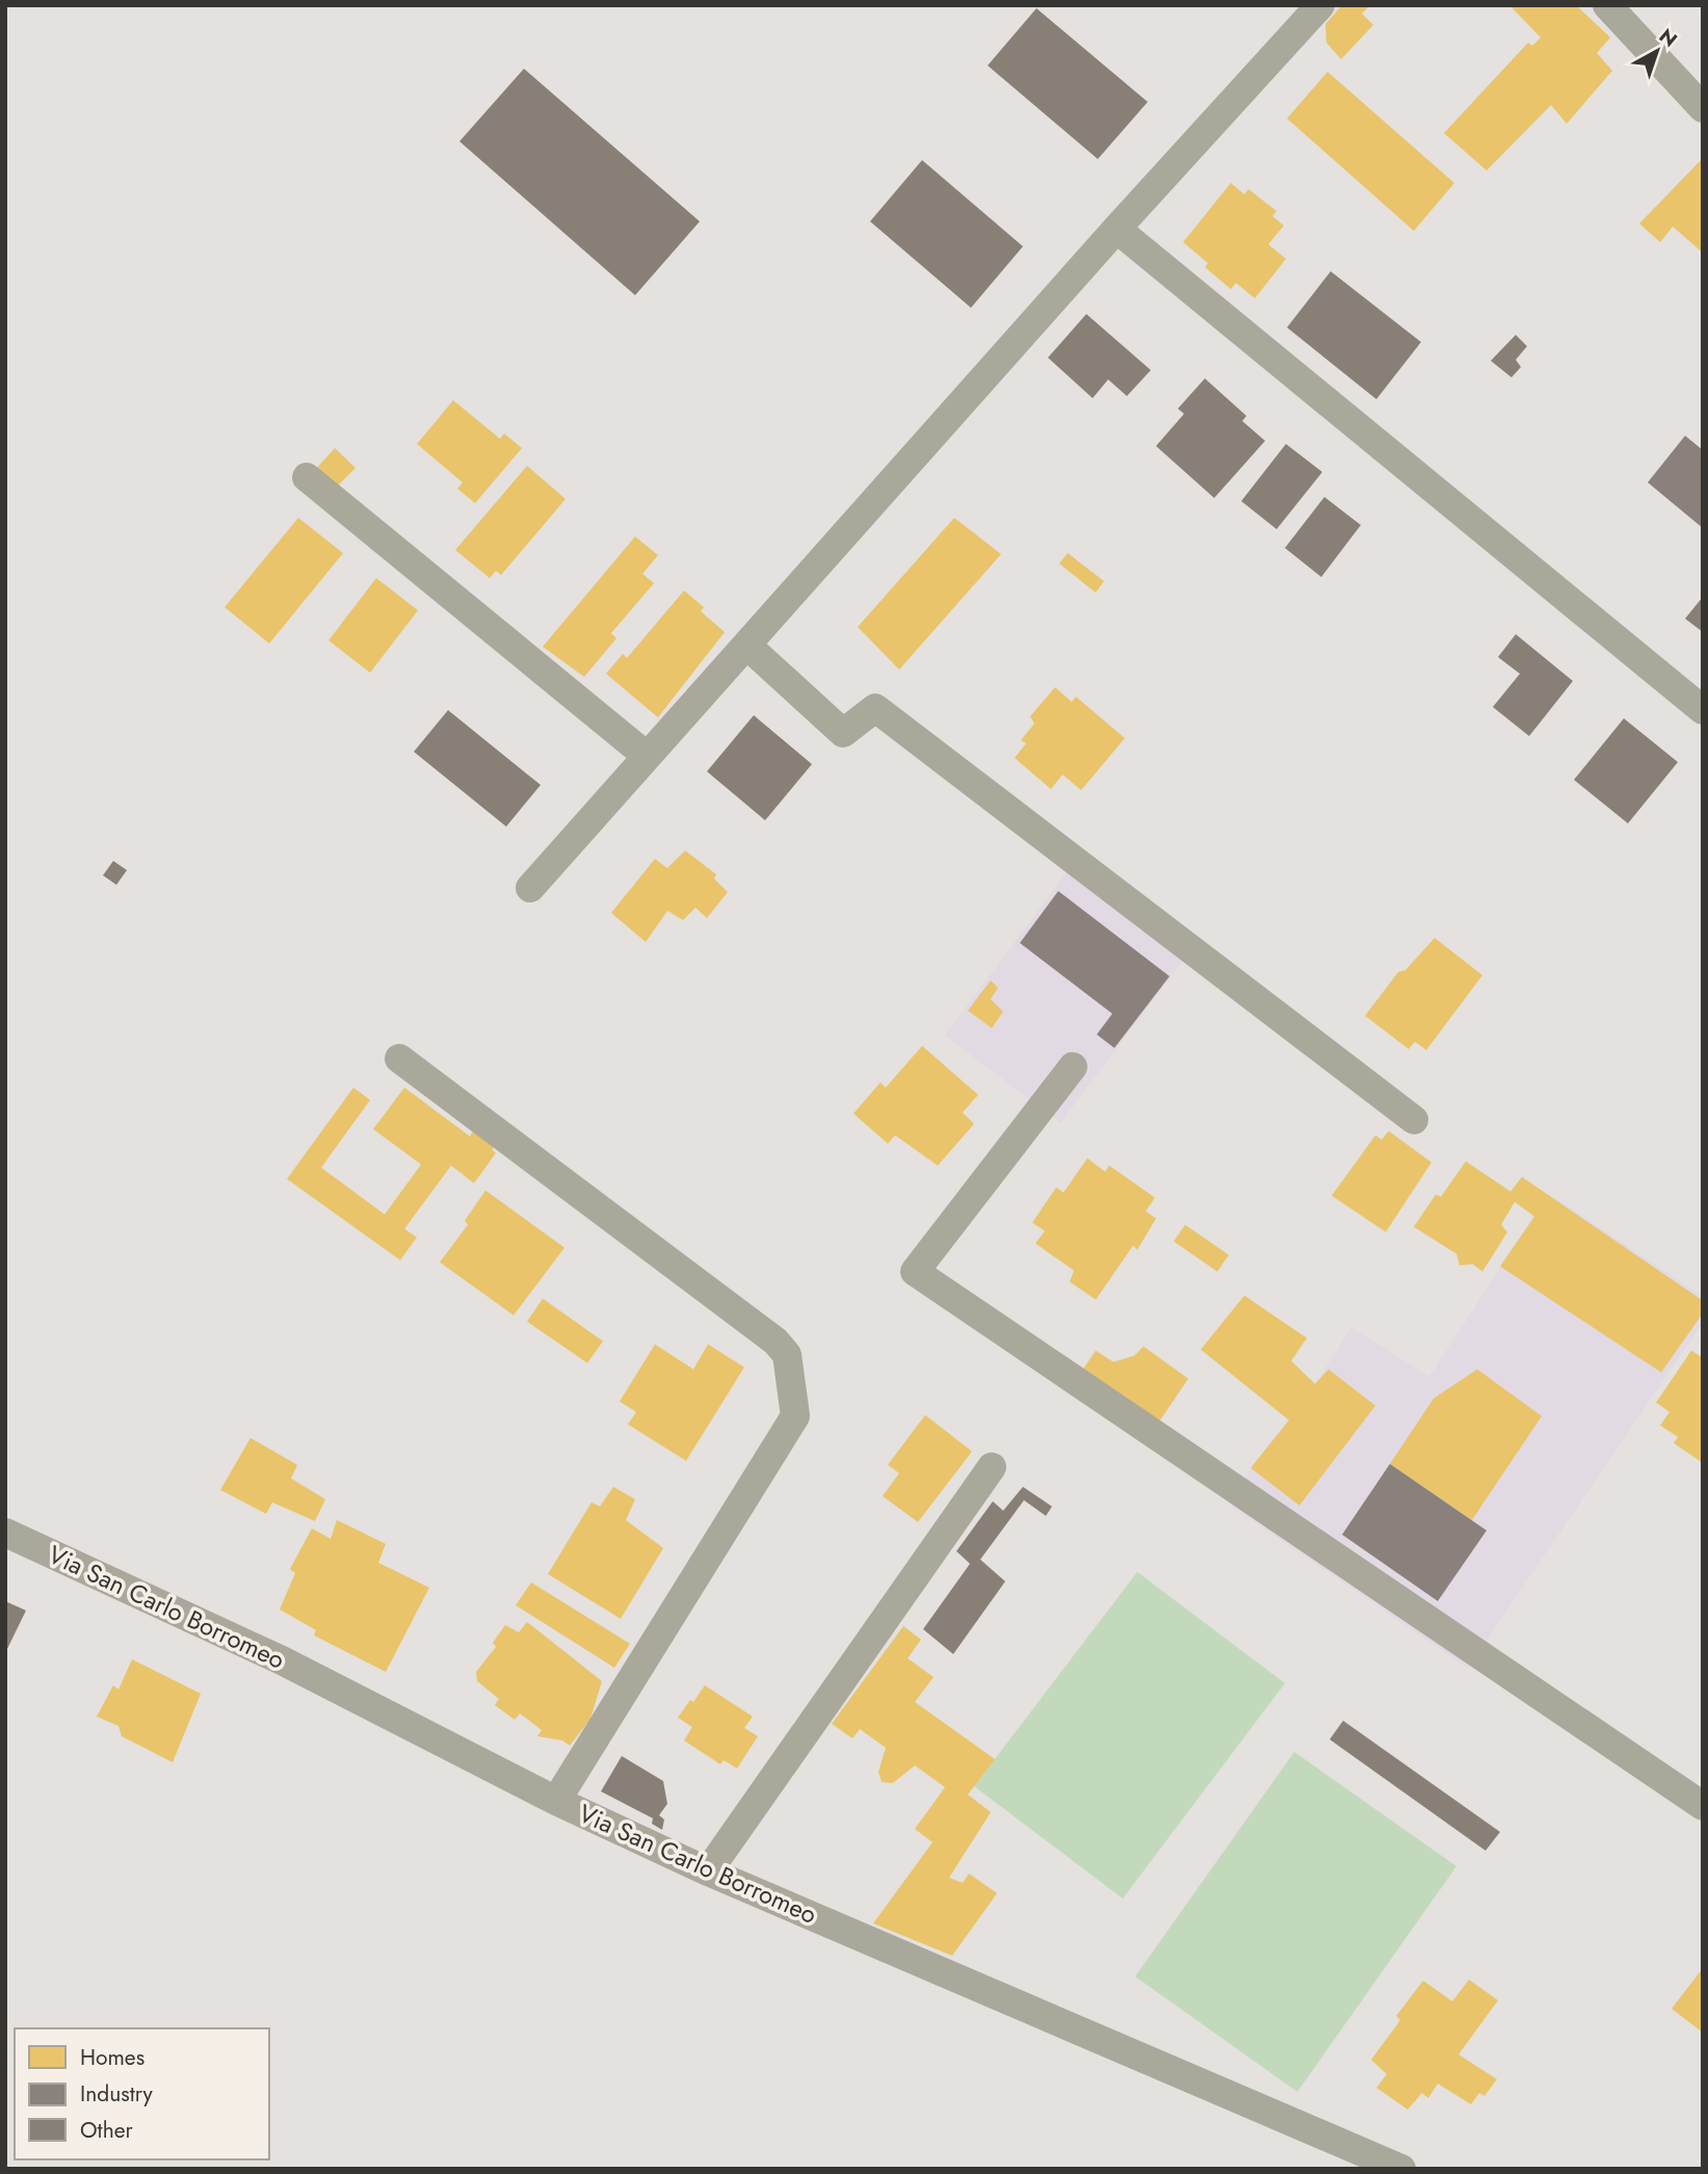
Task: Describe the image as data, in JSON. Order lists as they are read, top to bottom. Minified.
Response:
{"streets":{"street":["Via San Carlo Borromeo"]},"legend":["Homes","Industry","Other"],"north":"top right"}
